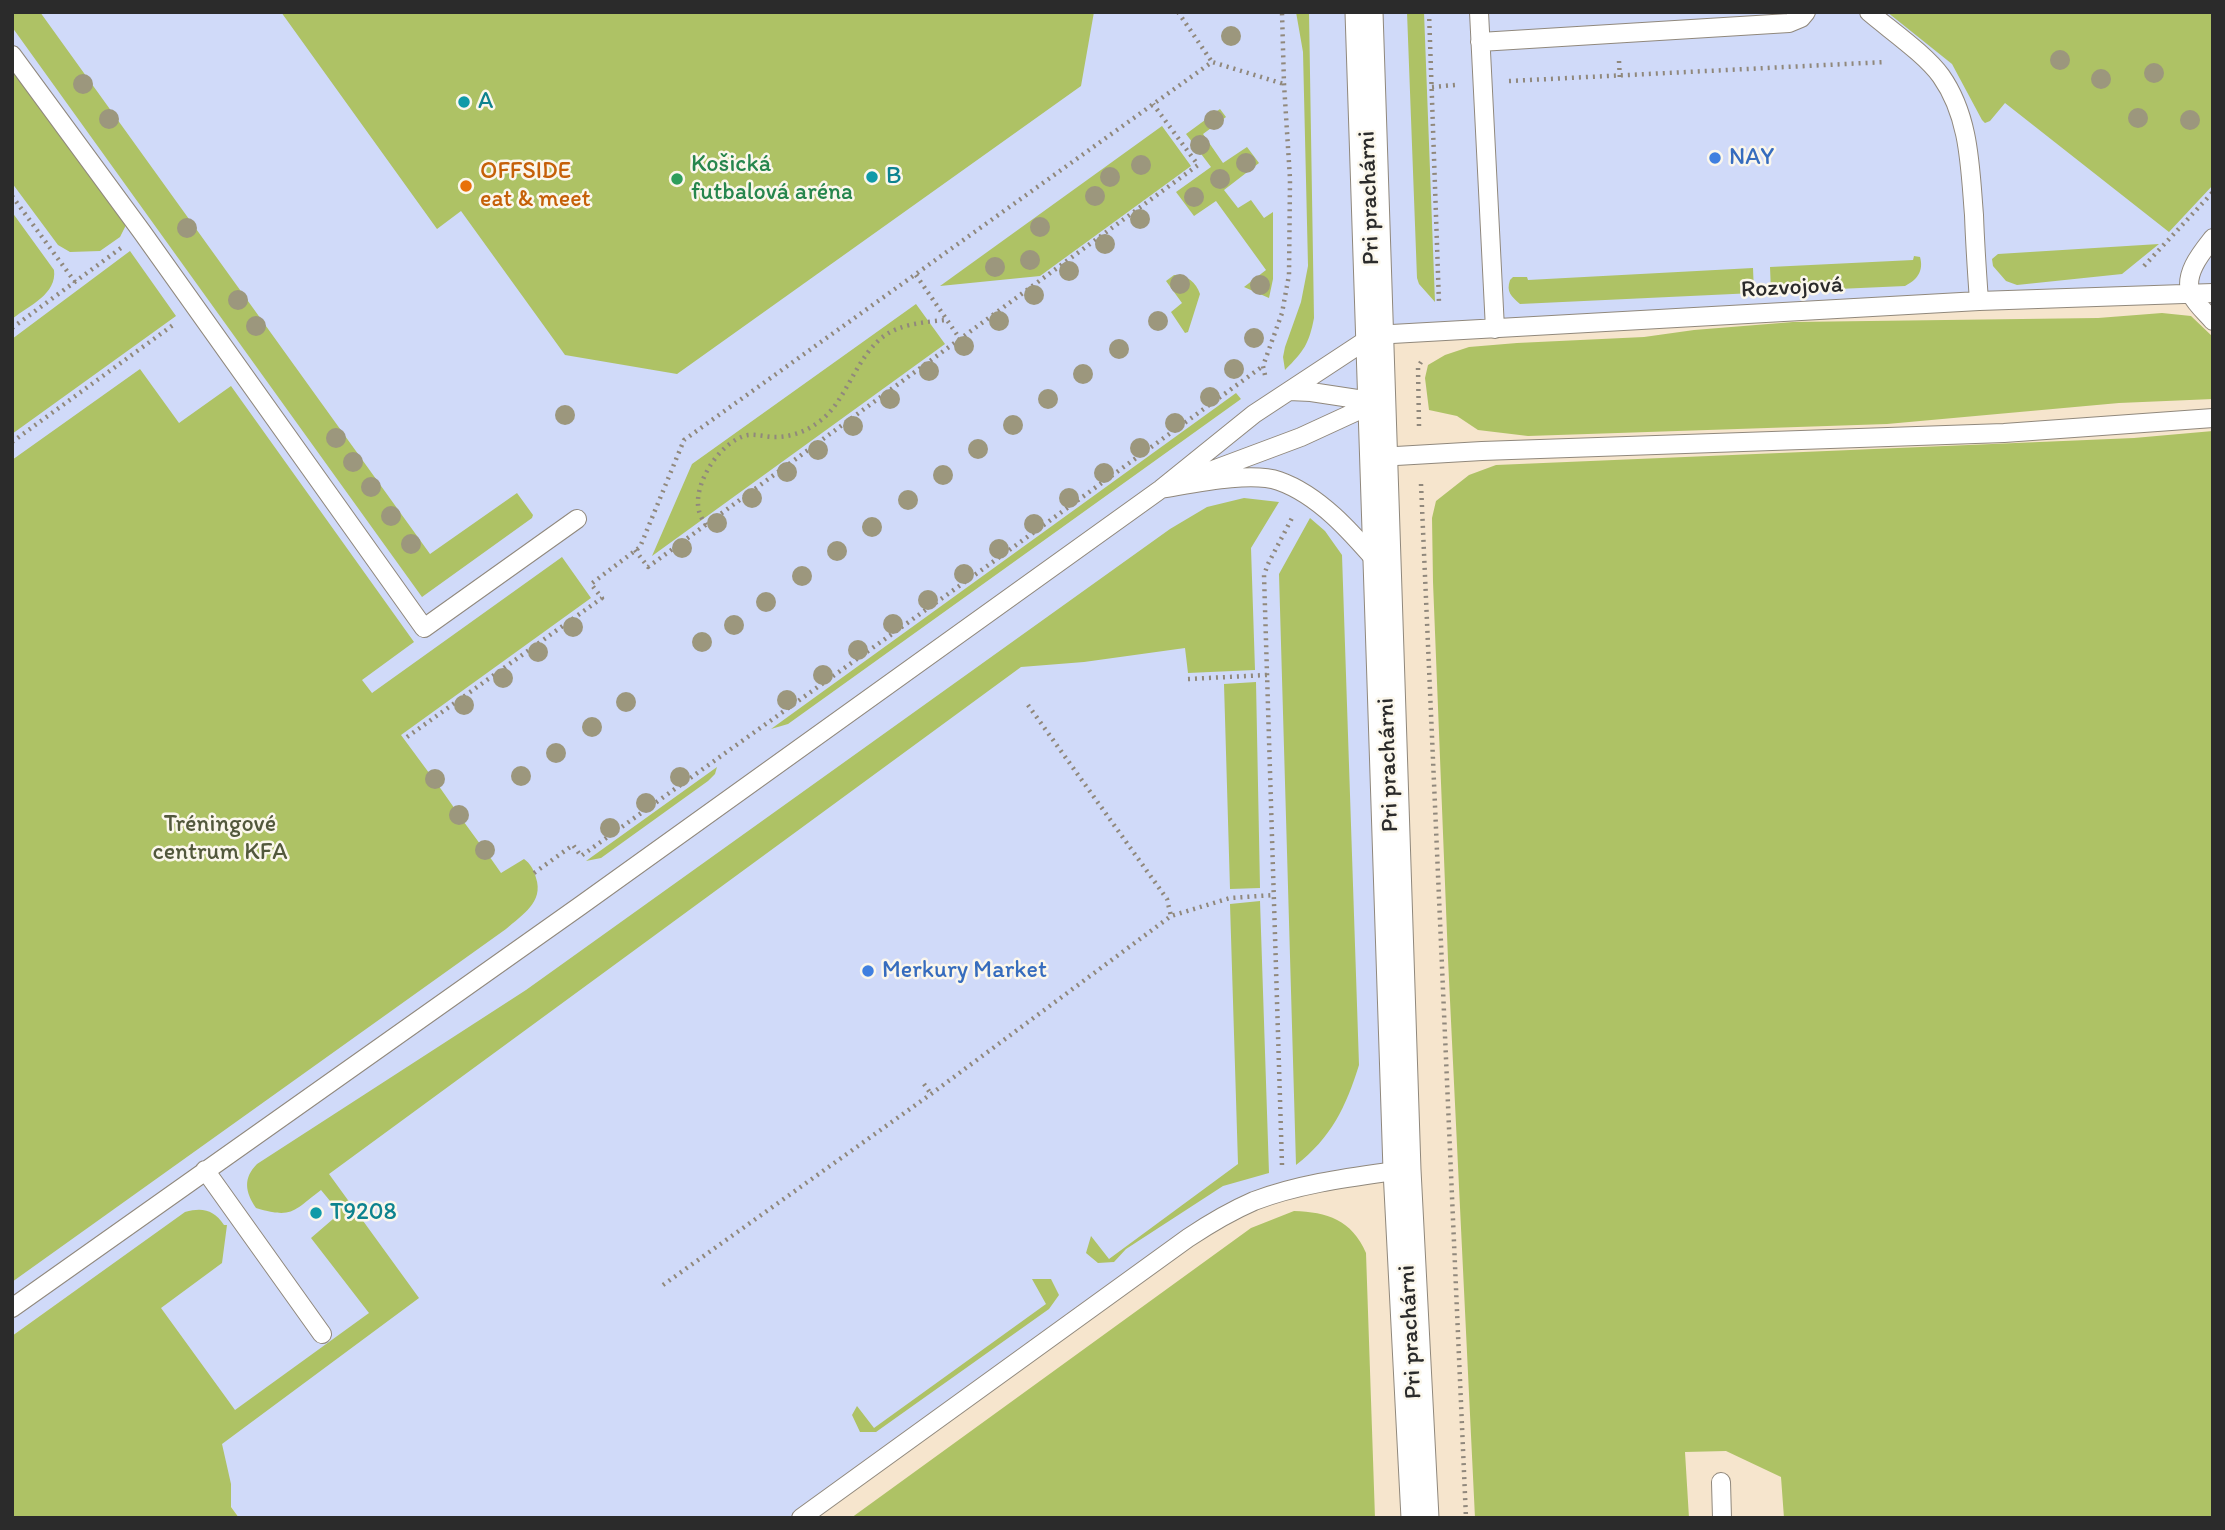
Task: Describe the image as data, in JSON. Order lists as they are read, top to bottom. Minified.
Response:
{"streets":{"street":["Pri prachárni"],"lane":["Rozvojová"]},"crossings":[["Pri prachárni","Rozvojová"]],"parks":["Tréningové centrum KFA"],"places":["A","NAY","B","Košická futbalová aréna","OFFSIDE eat & meet","Merkury Market","T9208"]}
